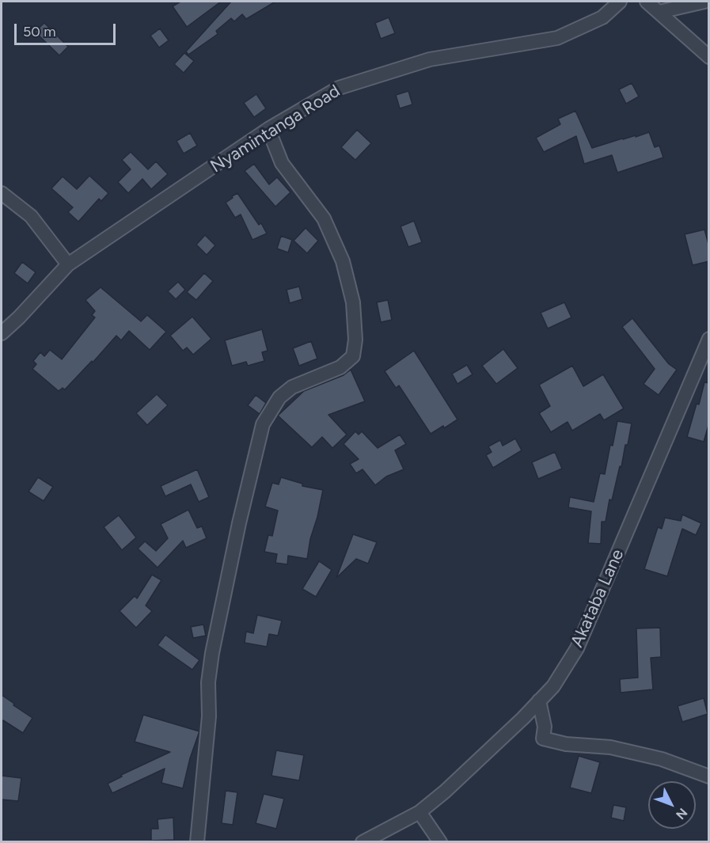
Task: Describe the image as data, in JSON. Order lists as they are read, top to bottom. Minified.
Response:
{"streets":{"street":["Nyamintanga Road","Akataba Lane"]},"scale_bar":"50 m","north":"bottom right"}
